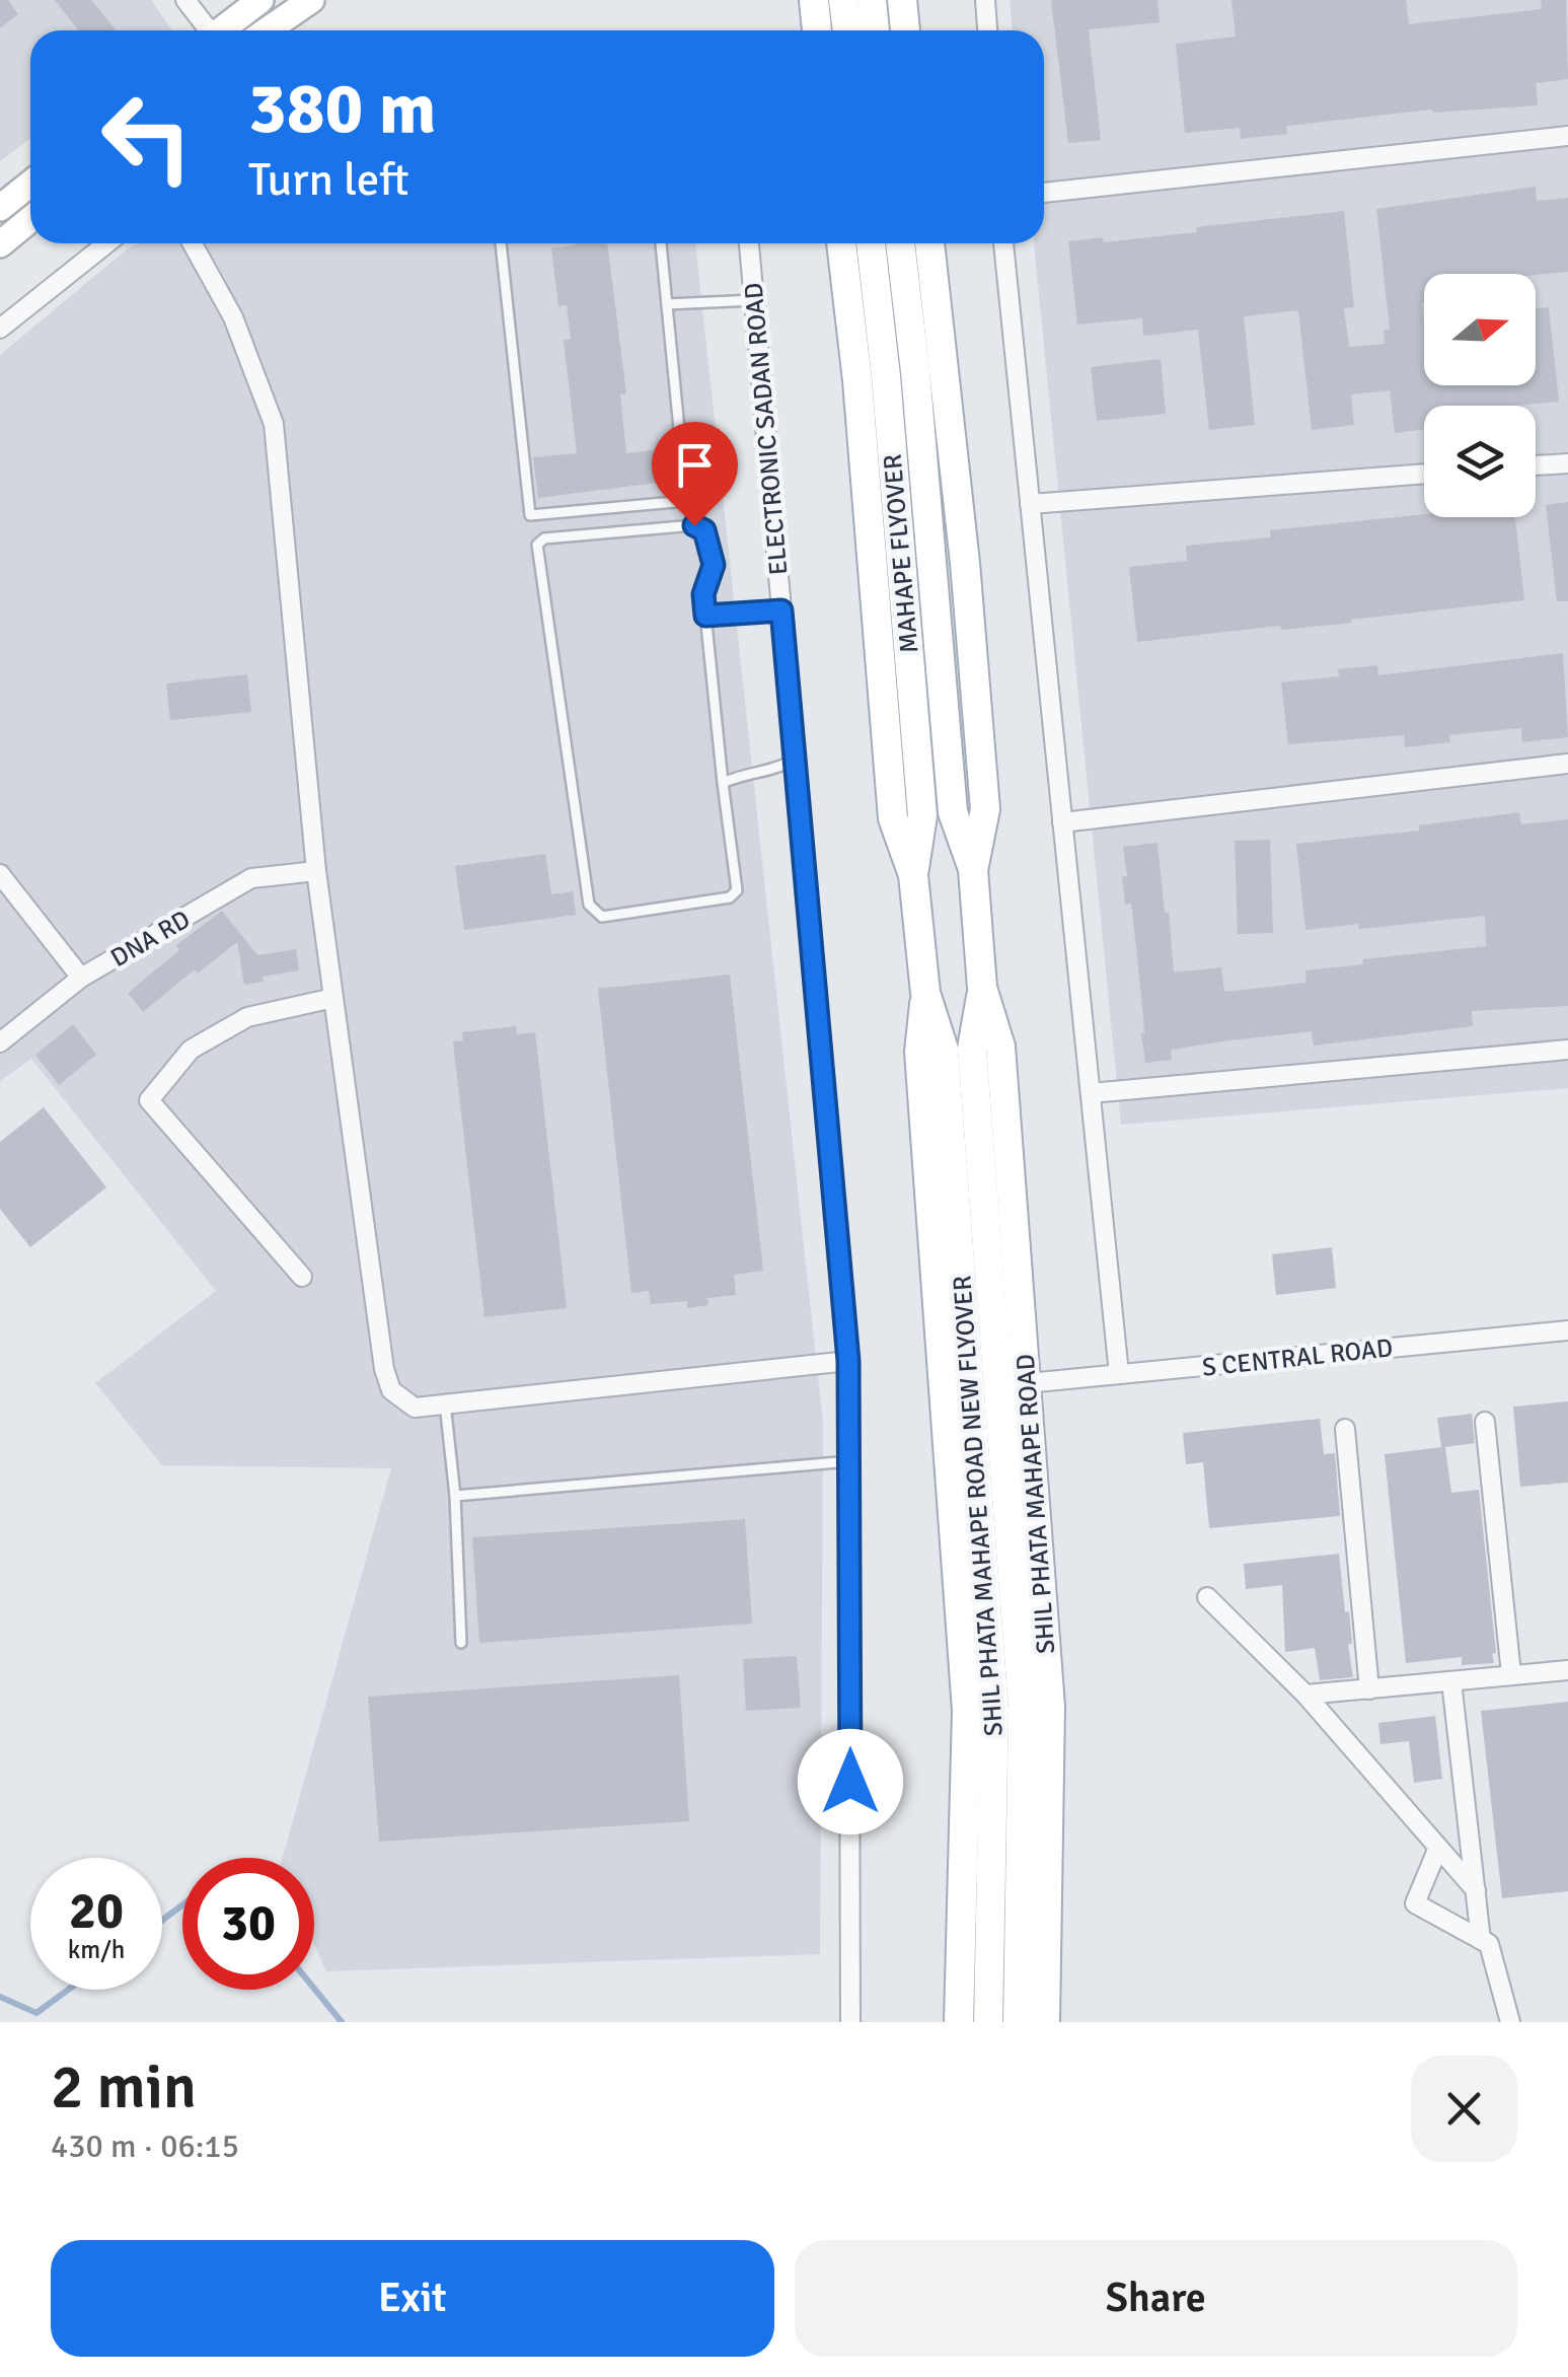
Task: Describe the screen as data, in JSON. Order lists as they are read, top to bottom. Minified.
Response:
{"streets":{"main road":["MAHAPE FLYOVER","SHIL PHATA MAHAPE ROAD","SHIL PHATA MAHAPE ROAD NEW FLYOVER"],"street":["ELECTRONIC SADAN ROAD","DNA RD","S CENTRAL ROAD"]},"crossings":[["S CENTRAL ROAD","SHIL PHATA MAHAPE ROAD"],["SHIL PHATA MAHAPE ROAD","SHIL PHATA MAHAPE ROAD NEW FLYOVER"]],"north":"right","page":{"turn":["380 m","Turn left"],"speed":"20 km/h","limit":"30","heading":["2 min","430 m · 06:15"],"buttons":["Exit","Share"]}}
